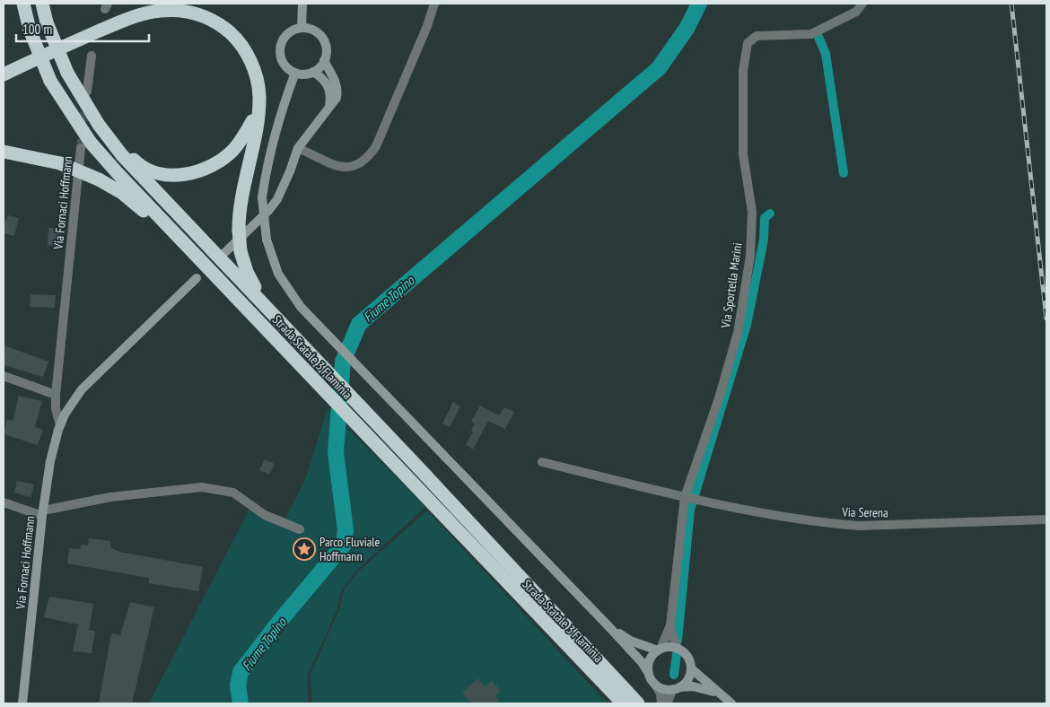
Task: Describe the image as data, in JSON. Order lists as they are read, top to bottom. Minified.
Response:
{"streets":{"highway":["Strada Statale 3 Flaminia"],"main road":["Via Fornaci Hoffmann","Via Sportella Marini"],"street":["Via Serena"]},"crossings":[["Via Sportella Marini","Via Serena"]],"water":["Fiume Topino"],"places":{"place":["Parco Fluviale Hoffmann"]},"scale_bar":"100 m"}
